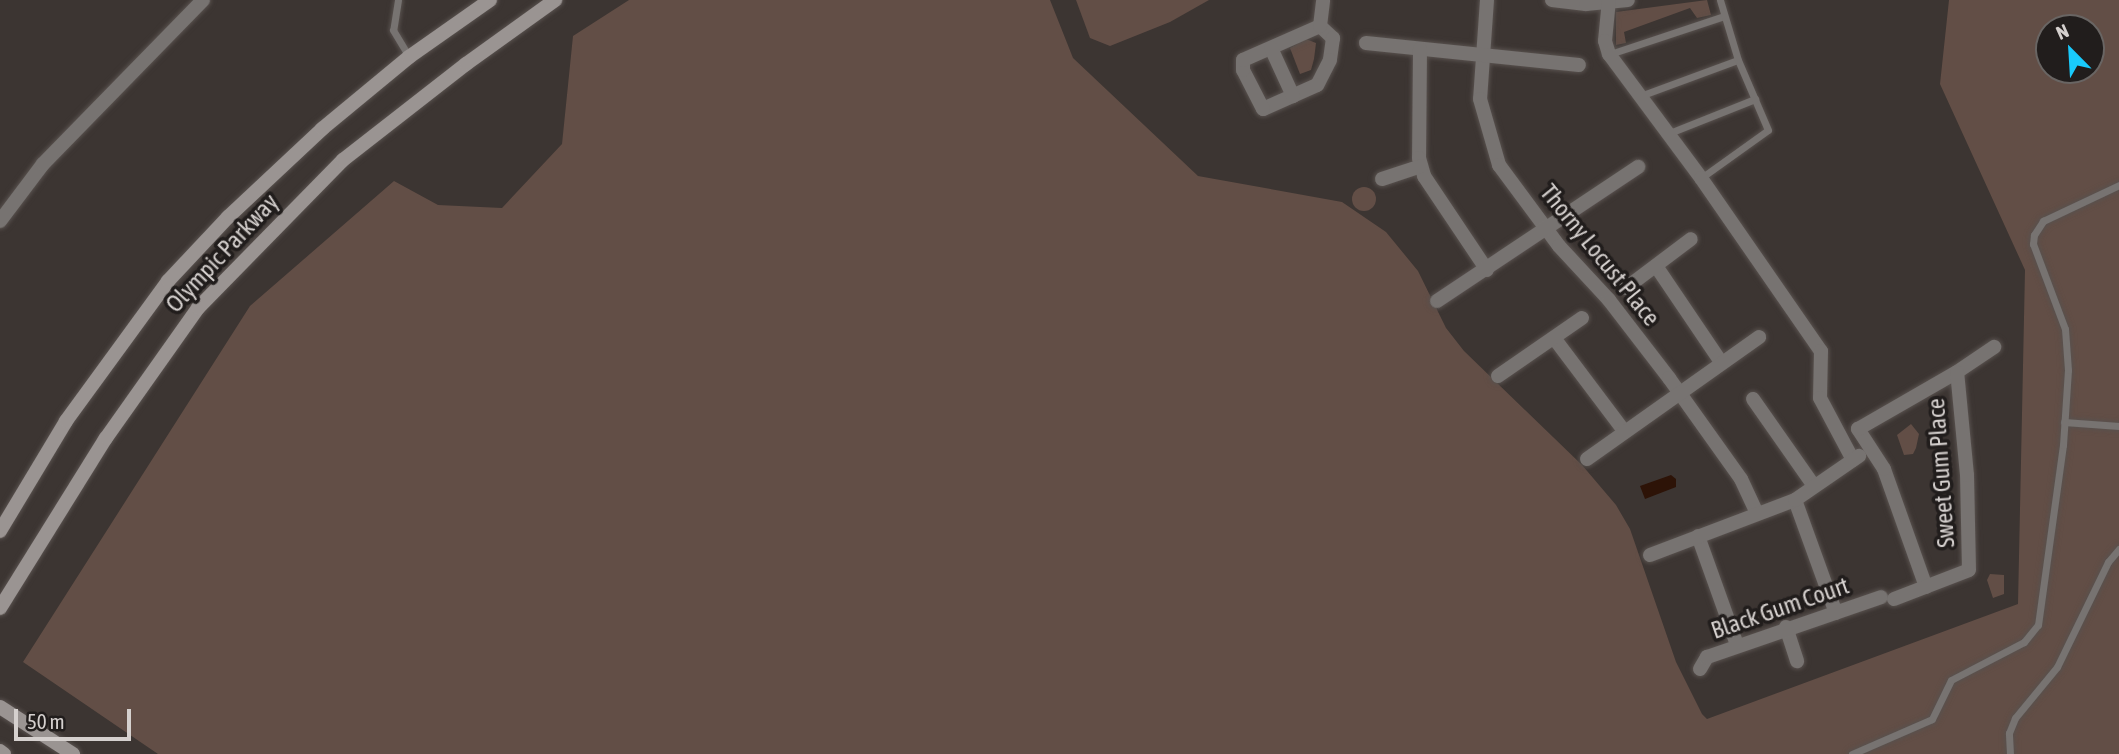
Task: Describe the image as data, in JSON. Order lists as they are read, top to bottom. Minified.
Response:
{"streets":{"main road":["Olympic Parkway"],"street":["Thorny Locust Place","Sweet Gum Place","Black Gum Court"]},"crossings":[["Sweet Gum Place","Black Gum Court"]],"scale_bar":"50 m","north":"top left"}
